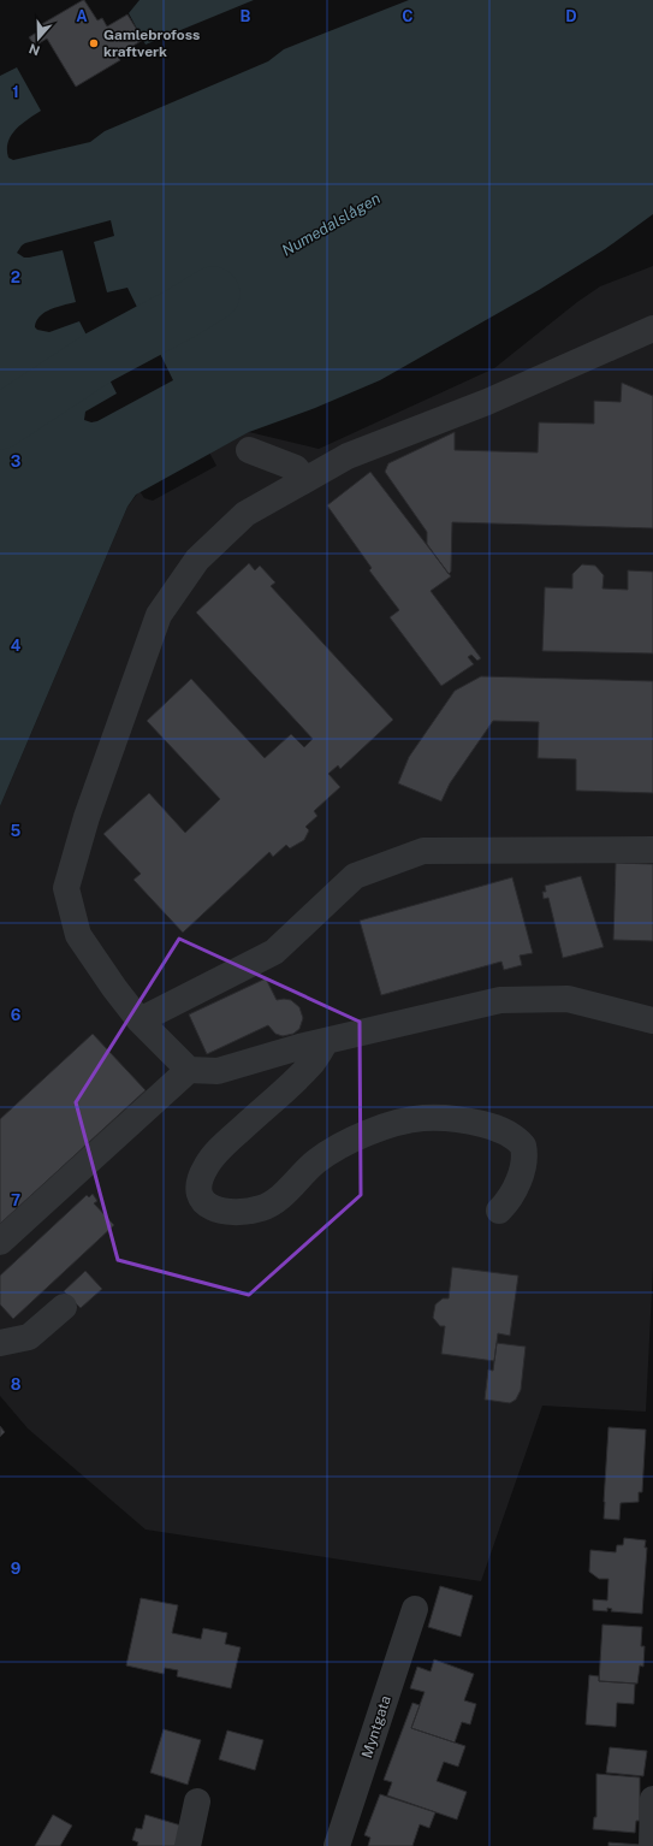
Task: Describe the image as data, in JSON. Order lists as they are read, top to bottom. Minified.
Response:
{"streets":{"street":["Myntgata"]},"water":["Numedalslågen"],"places":["Gamlebrofoss kraftverk"],"north":"bottom","grid":{"columns":["A","B","C","D"],"rows":["1","2","3","4","5","6","7","8","9"]}}
